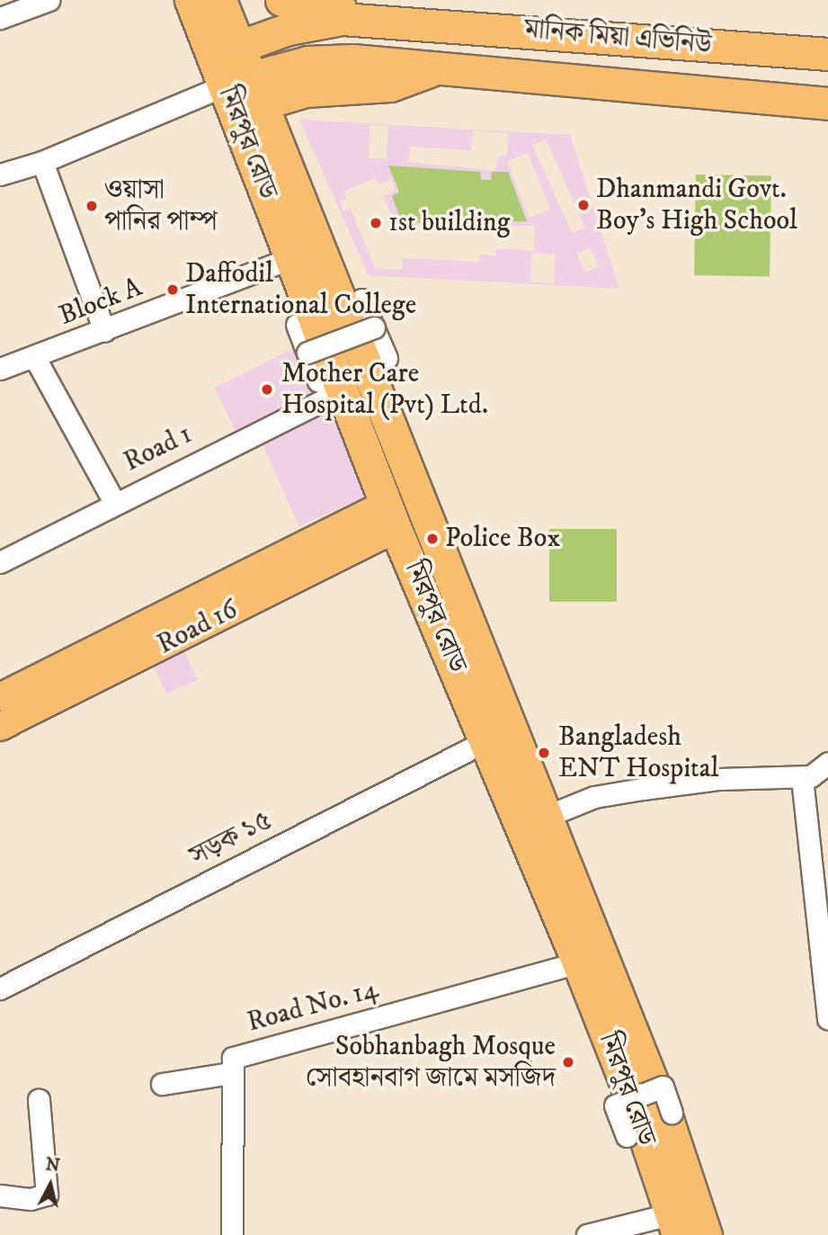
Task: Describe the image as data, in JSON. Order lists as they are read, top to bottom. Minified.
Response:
{"streets":{"highway":["মানিক মিয়া এভিনিউ","মিরপুর রোড"],"main road":["Road 16"],"street":["Block A","Road 1","সড়ক ১৫","Road No. 14"]},"crossings":[["মানিক মিয়া এভিনিউ","মিরপুর রোড"],["মিরপুর রোড","Block A"],["মিরপুর রোড","Road 1"],["মিরপুর রোড","Road 16"],["মিরপুর রোড","সড়ক ১৫"],["মিরপুর রোড","Road No. 14"]],"places":["Dhanmandi Govt. Boy's High School","ওয়াসা পানির পাম্প","1st building","Daffodil International College","Mother Care Hospital (Pvt) Ltd.","Police Box","Bangladesh ENT Hospital","Sobhanbagh Mosque সোবহানবাগ জামে মসজিদ"],"north":"top"}
